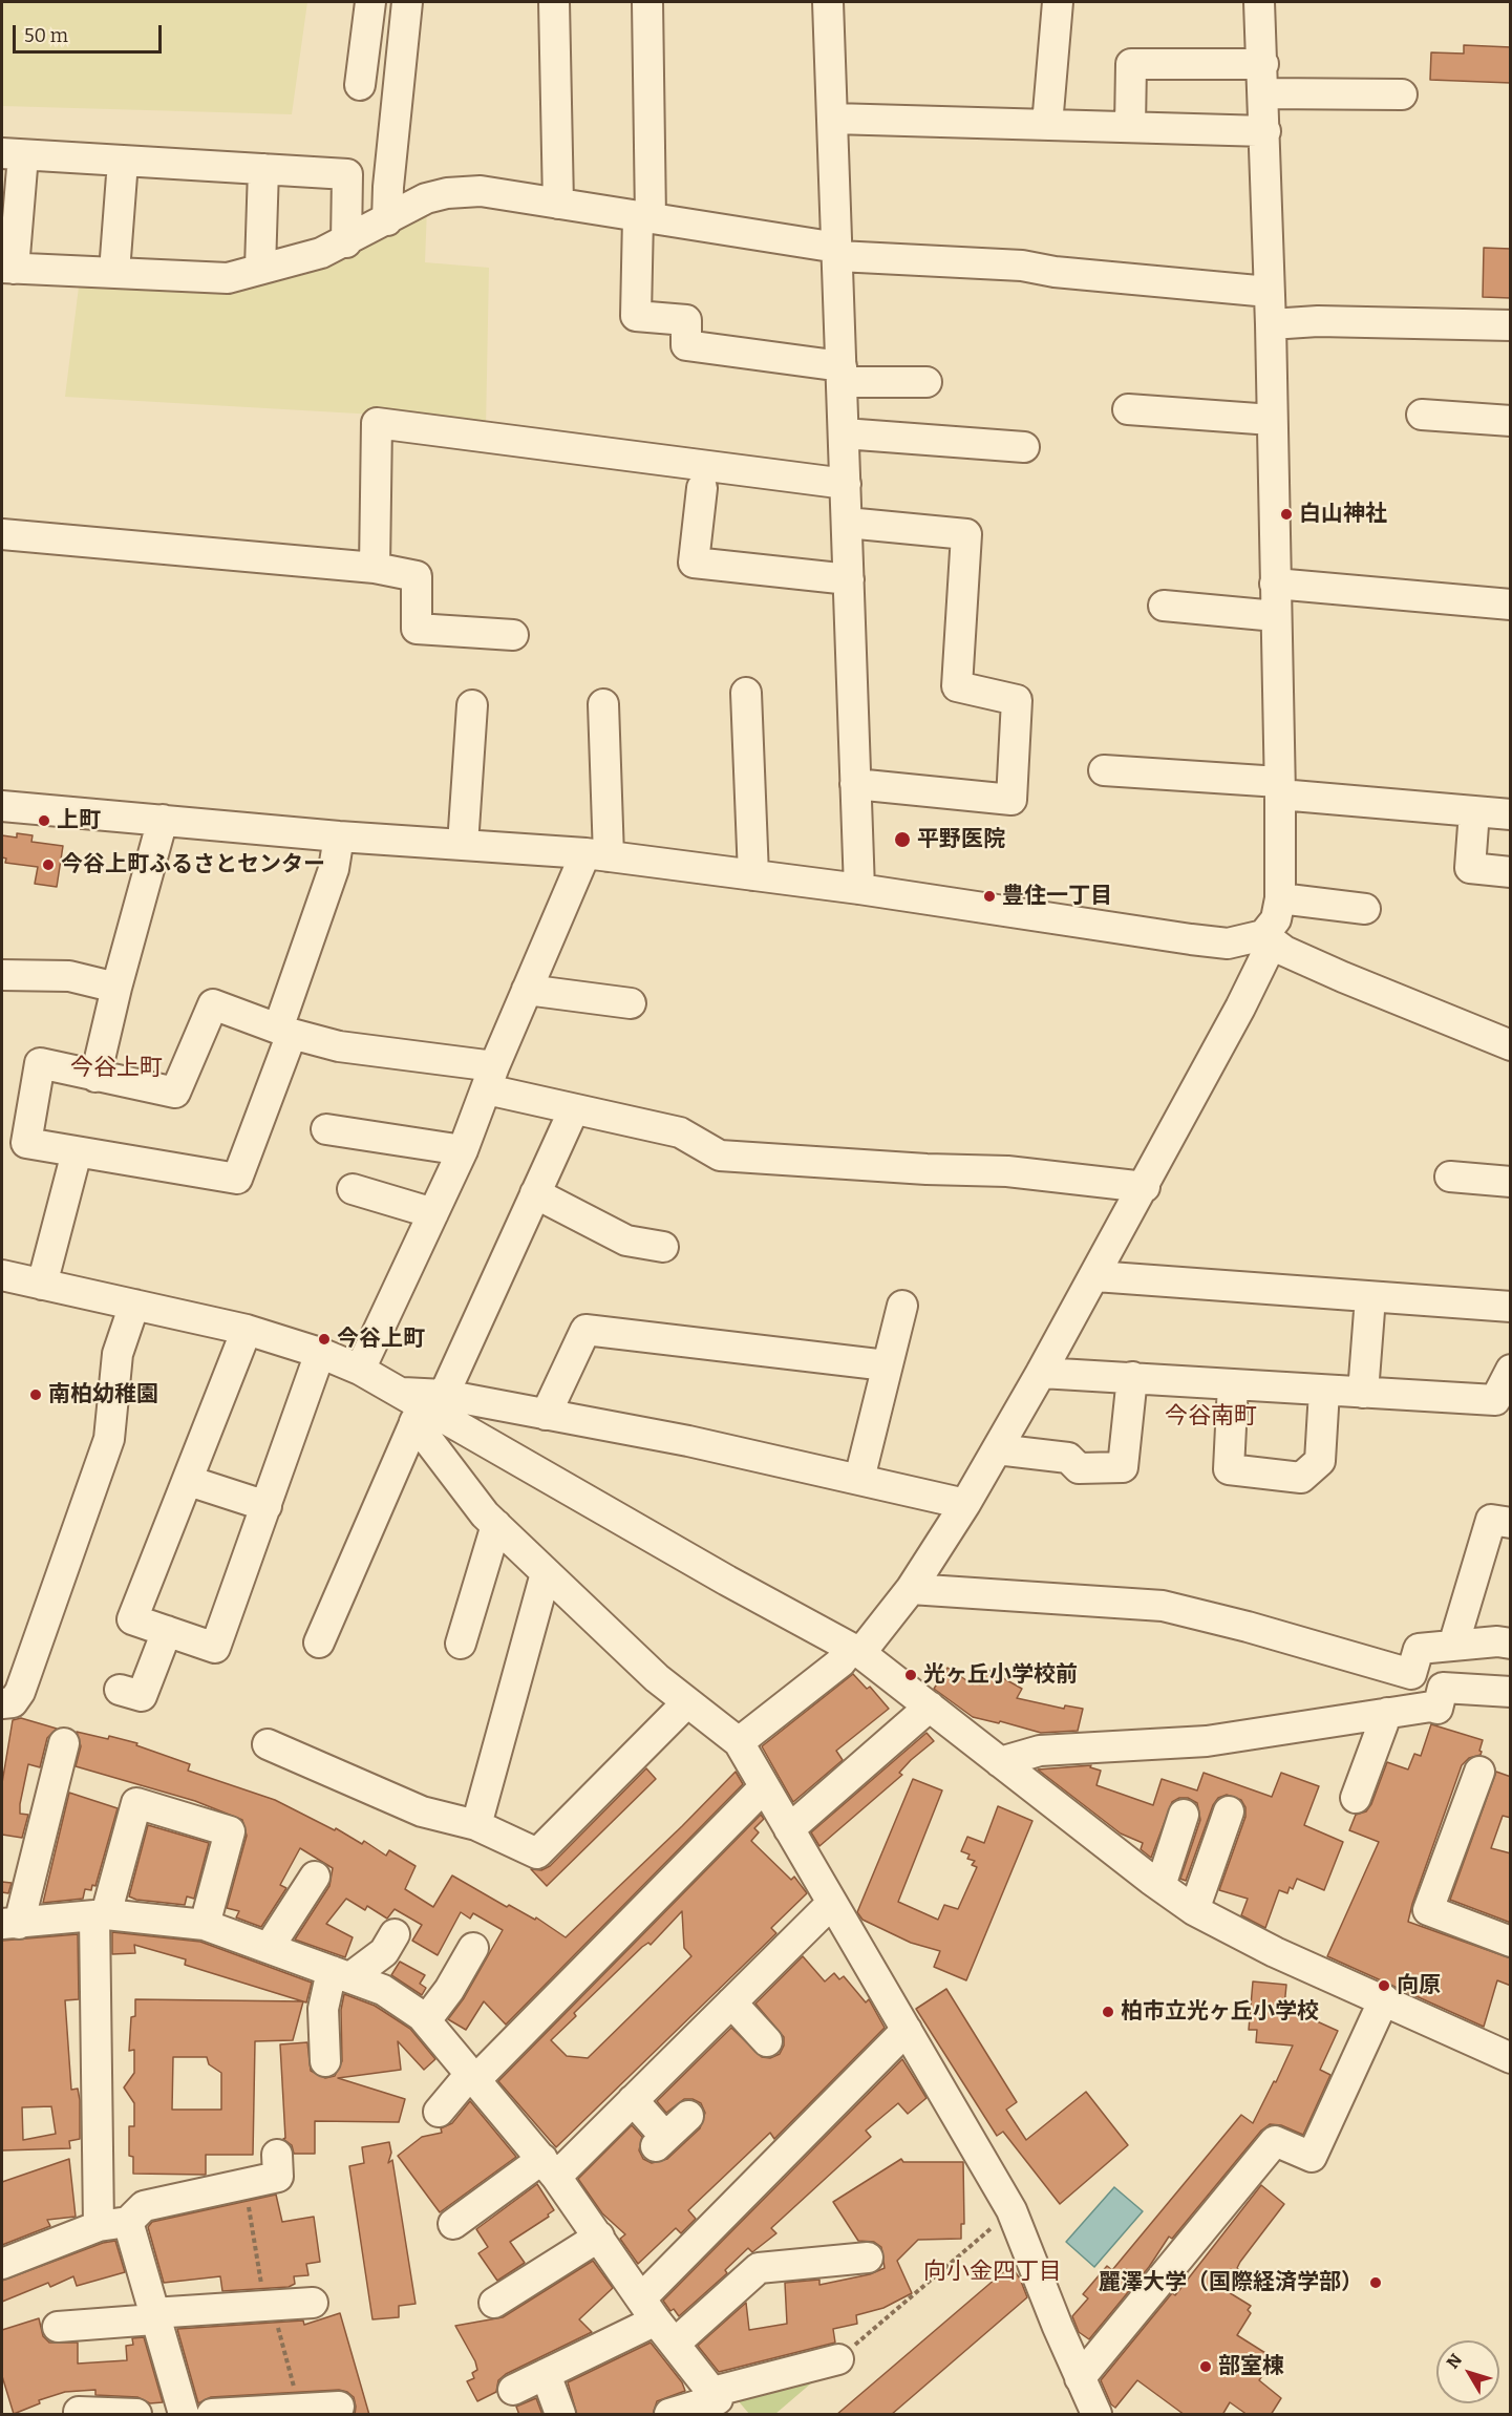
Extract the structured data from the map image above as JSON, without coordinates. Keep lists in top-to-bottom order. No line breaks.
{"districts":["今谷上町","今谷南町","向小金四丁目"],"places":["白山神社","上町","平野医院","今谷上町ふるさとセンター","豊住一丁目","今谷上町","南柏幼稚園","光ヶ丘小学校前","向原","柏市立光ヶ丘小学校","麗澤大学（国際経済学部）","部室棟"],"scale_bar":"50 m","north":"top left"}
